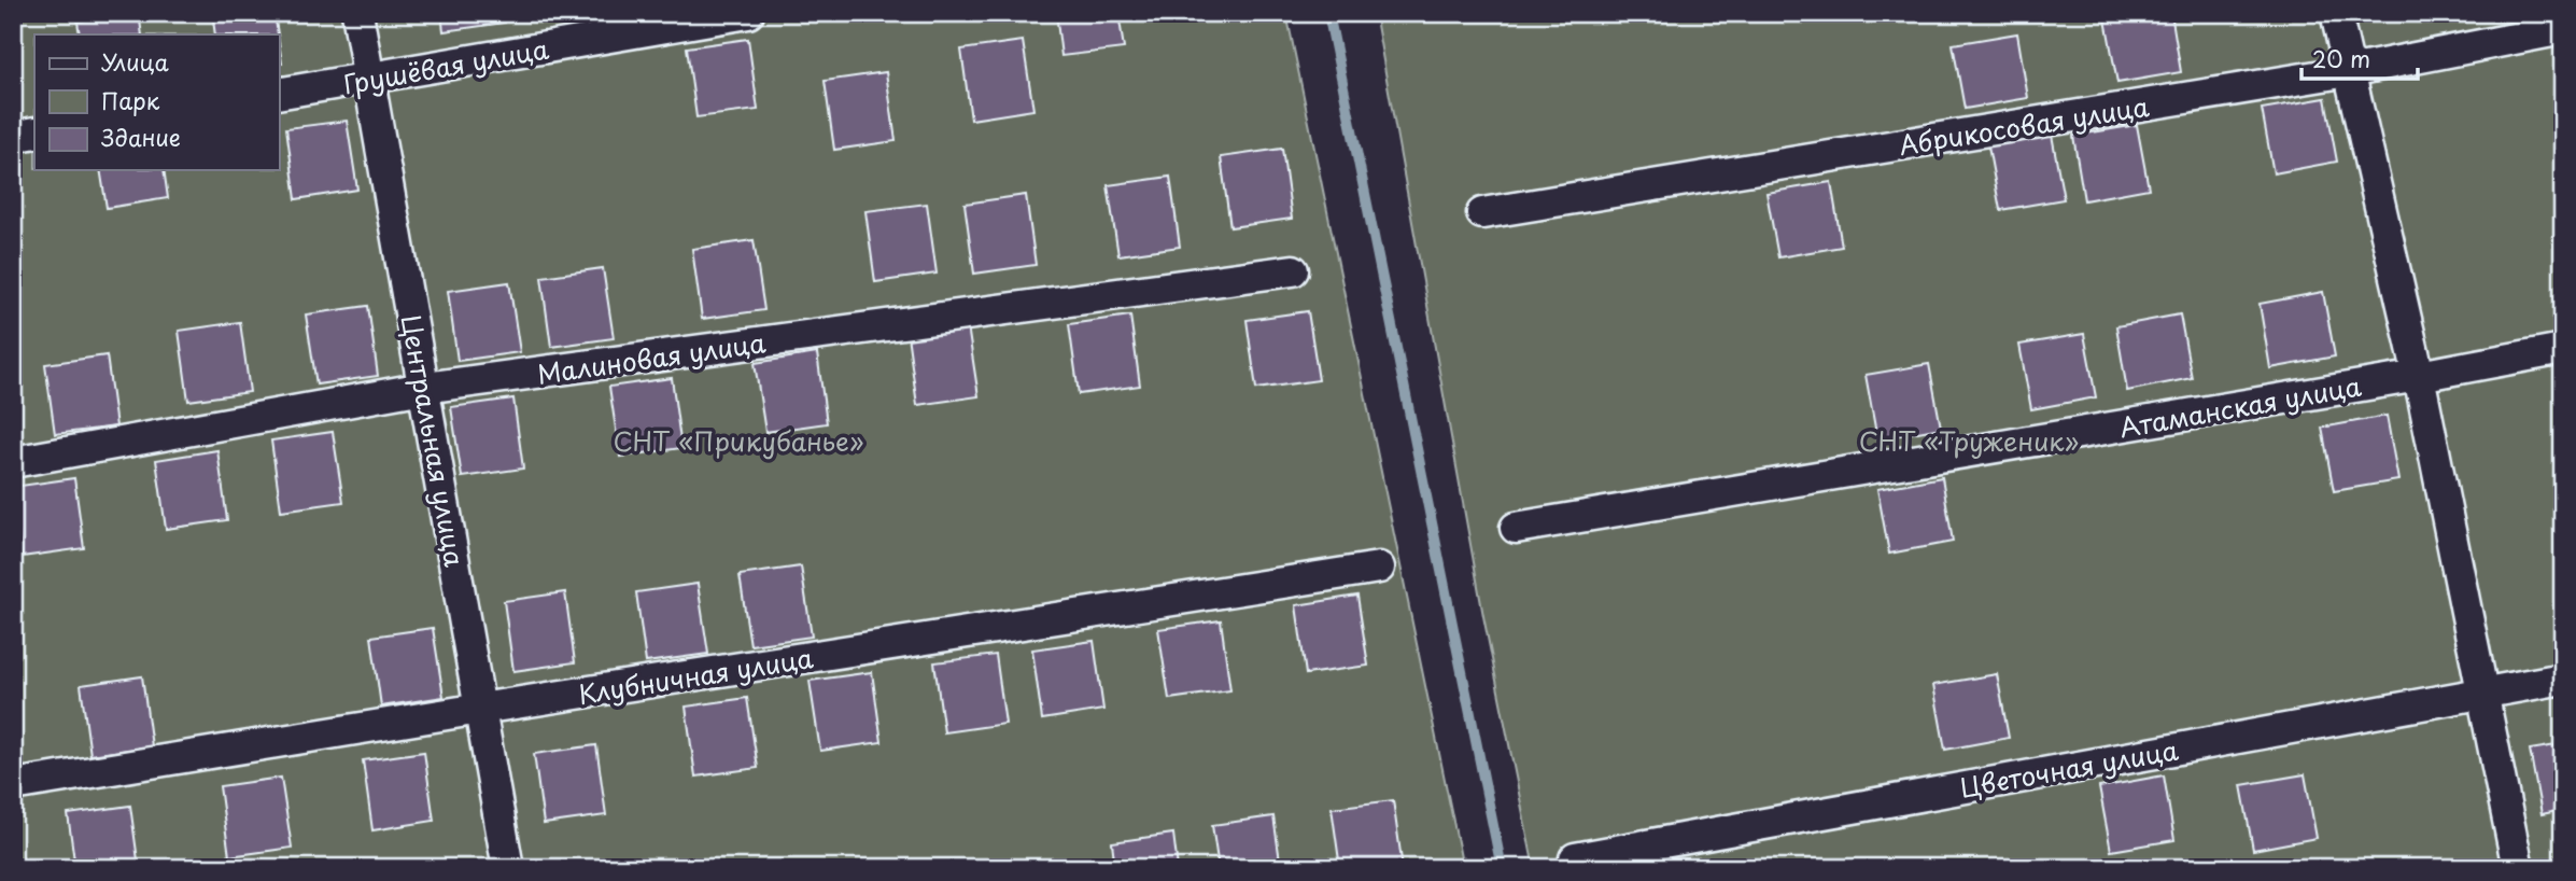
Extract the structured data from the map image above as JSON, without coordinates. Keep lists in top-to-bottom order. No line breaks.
{"streets":{"street":["Грушёвая улица","Абрикосовая улица","Малиновая улица","Атаманская улица","Центральная улица","Клубничная улица","Цветочная улица"]},"crossings":[["Грушёвая улица","Центральная улица"],["Малиновая улица","Центральная улица"],["Центральная улица","Клубничная улица"]],"parks":["СНТ «Прикубанье»","СНТ «Труженик»"],"legend":["Улица","Парк","Здание"],"scale_bar":"20 m"}
